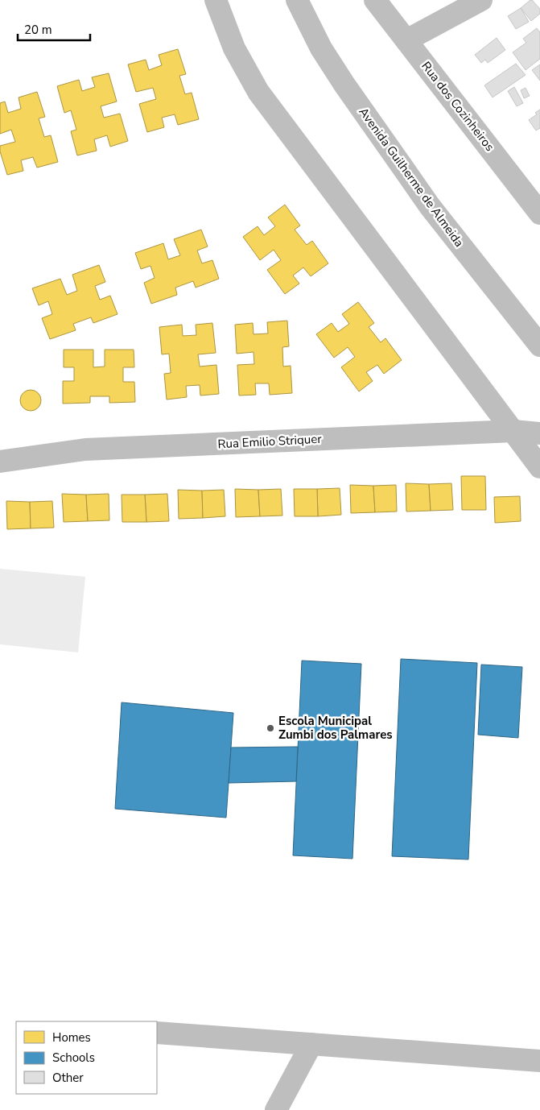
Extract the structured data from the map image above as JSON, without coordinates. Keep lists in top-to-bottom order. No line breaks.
{"streets":{"street":["Rua dos Cozinheiros","Avenida Guilherme de Almeida","Rua Emilio Striquer"]},"places":["Escola Municipal Zumbi dos Palmares"],"legend":["Homes","Schools","Other"],"scale_bar":"20 m"}
